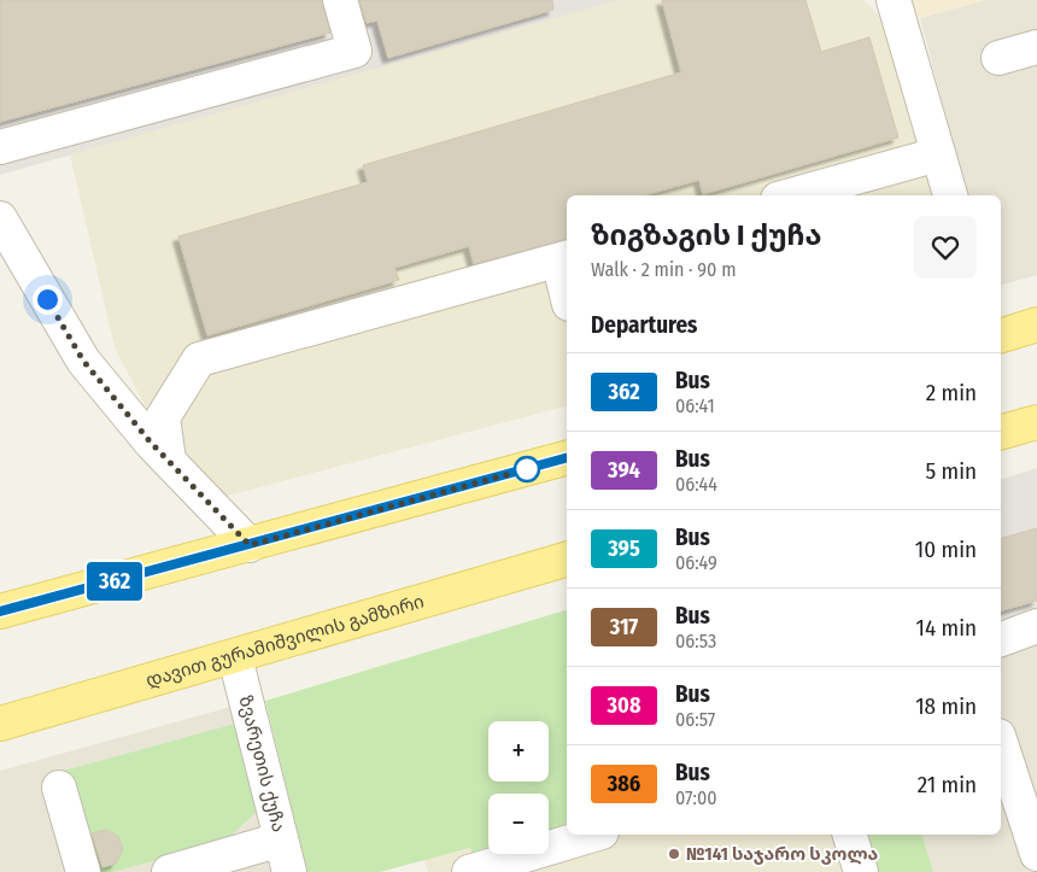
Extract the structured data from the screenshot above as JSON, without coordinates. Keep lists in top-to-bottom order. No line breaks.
{"streets":{"main road":["დავით გურამიშვილის გამზირი"],"street":["ზვარეთის ქუჩა"]},"crossings":[["დავით გურამიშვილის გამზირი","ზვარეთის ქუჩა"]],"places":["№141 საჯარო სკოლა"],"lines":["bus line 362"],"page":{"on_map":"362","heading":[["ზიგზაგის I ქუჩა","Walk · 2 min · 90 m"],"Departures"],"list":[{"mark":"362","name":"Bus","note":"06:41","value":"2 min"},{"mark":"394","name":"Bus","note":"06:44","value":"5 min"},{"mark":"395","name":"Bus","note":"06:49","value":"10 min"},{"mark":"317","name":"Bus","note":"06:53","value":"14 min"},{"mark":"308","name":"Bus","note":"06:57","value":"18 min"},{"mark":"386","name":"Bus","note":"07:00","value":"21 min"}],"map_buttons":["+","−"]}}
